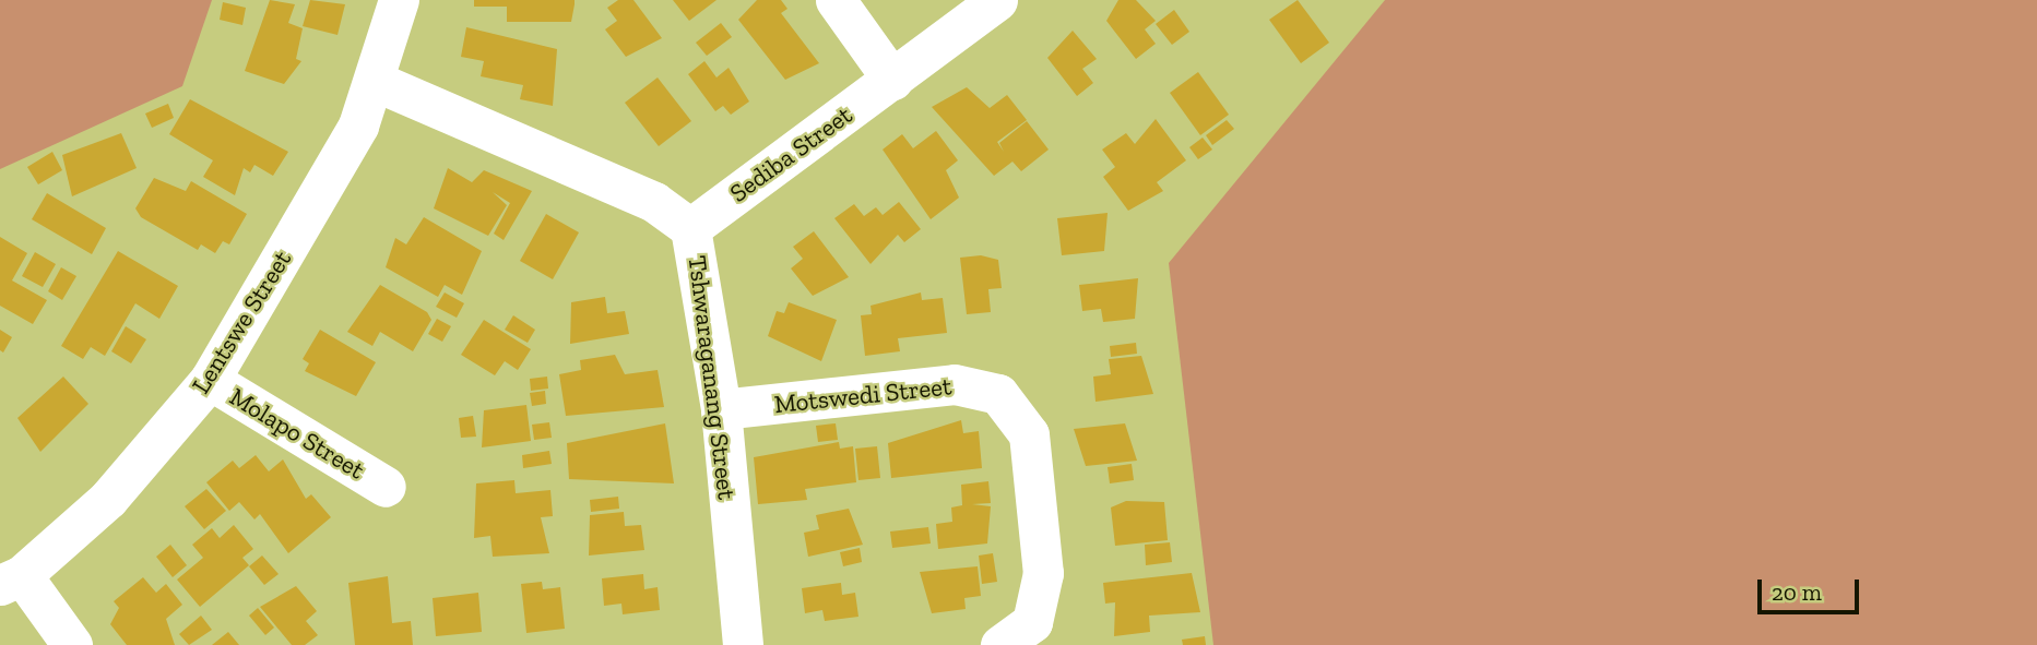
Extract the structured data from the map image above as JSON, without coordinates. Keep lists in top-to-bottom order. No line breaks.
{"streets":{"street":["Sediba Street","Lentswe Street","Tshwaraganang Street","Motswedi Street","Molapo Street"]},"crossings":[["Sediba Street","Tshwaraganang Street"],["Lentswe Street","Tshwaraganang Street"],["Lentswe Street","Molapo Street"],["Tshwaraganang Street","Motswedi Street"]],"scale_bar":"20 m"}
